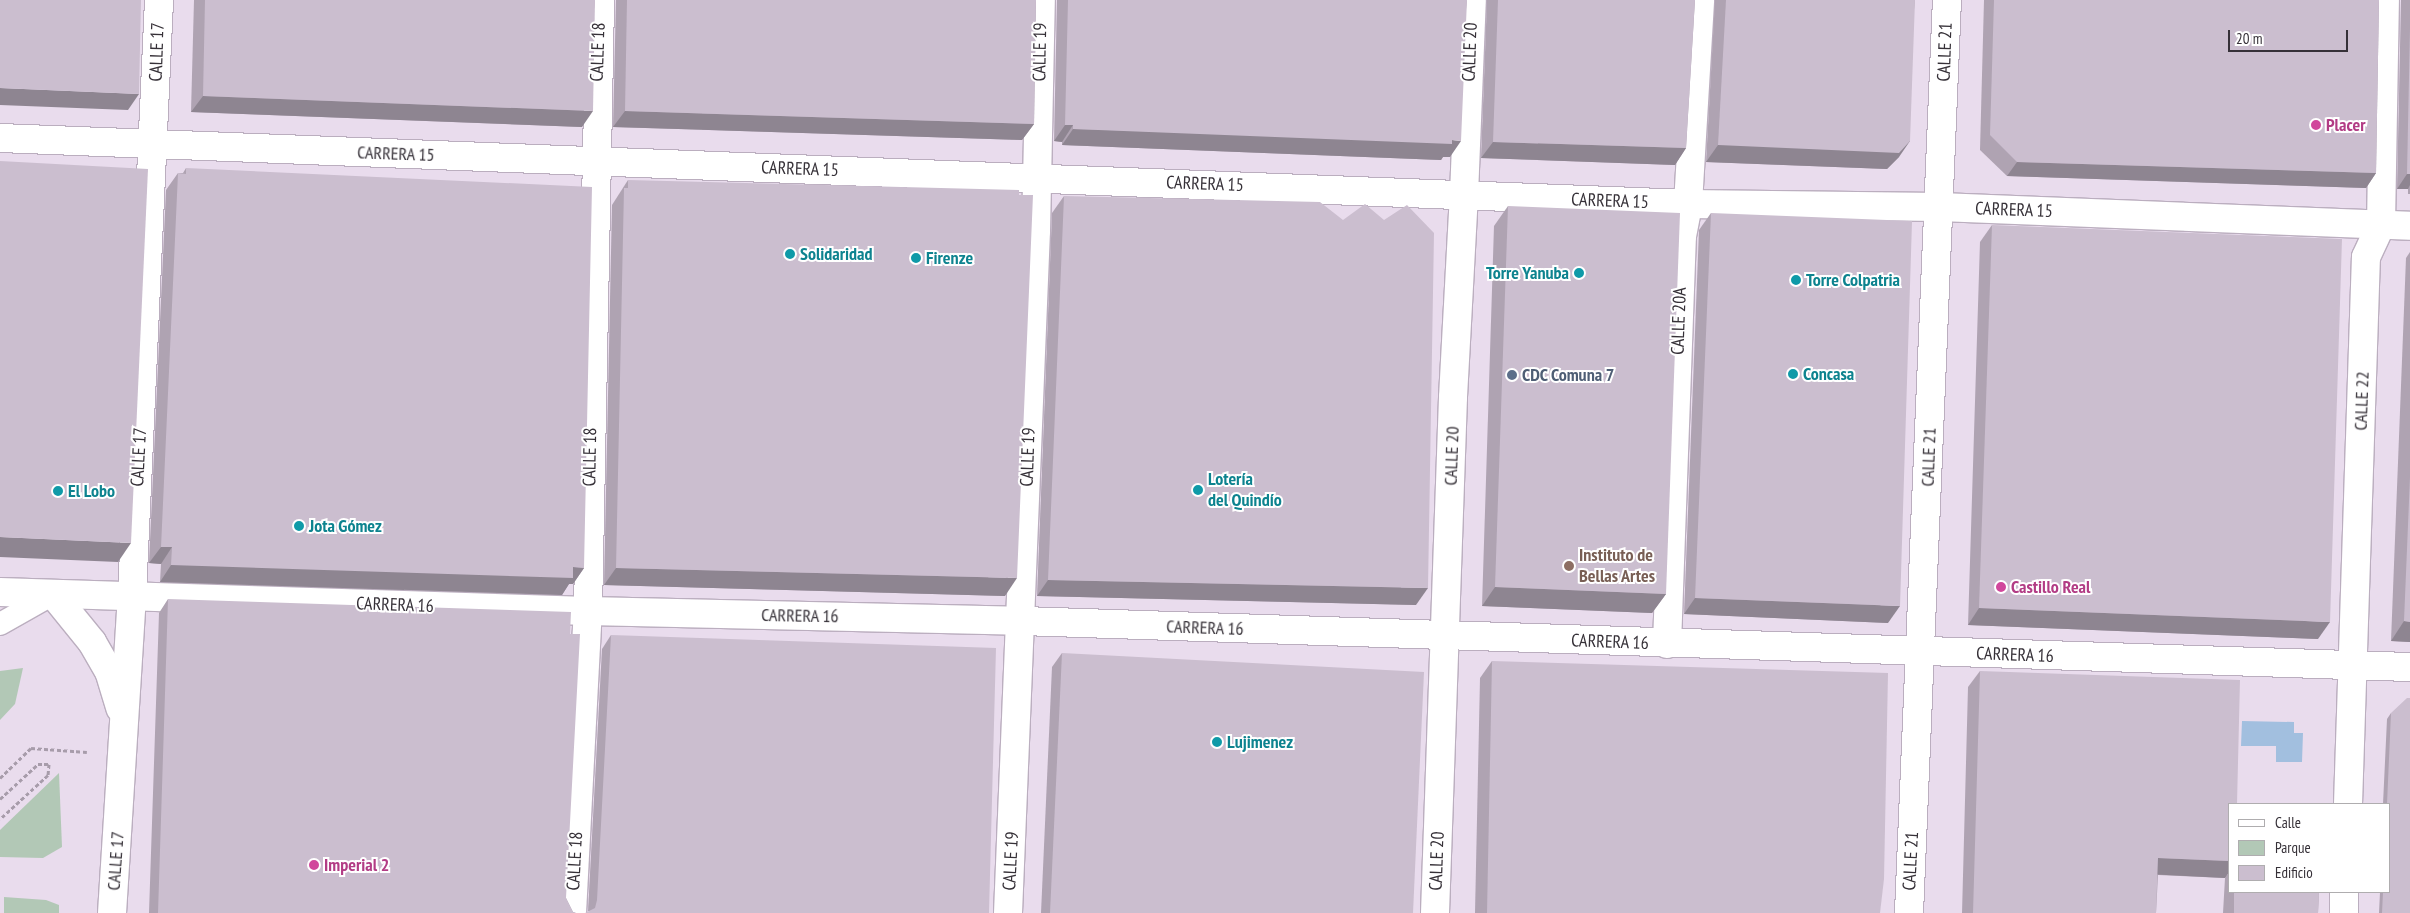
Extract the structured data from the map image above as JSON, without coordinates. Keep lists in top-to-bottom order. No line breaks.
{"streets":{"street":["CALLE 17","CALLE 18","CALLE 19","CALLE 20","CALLE 21","CARRERA 15","CALLE 20A","CALLE 22","CARRERA 16"]},"crossings":[["CALLE 17","CARRERA 15"],["CALLE 17","CARRERA 16"],["CALLE 18","CARRERA 15"],["CALLE 18","CARRERA 16"],["CALLE 19","CARRERA 15"],["CALLE 19","CARRERA 16"],["CALLE 20","CARRERA 15"],["CALLE 20","CARRERA 16"],["CALLE 21","CARRERA 15"],["CALLE 21","CARRERA 16"],["CARRERA 15","CALLE 20A"],["CARRERA 15","CALLE 22"],["CALLE 20A","CARRERA 16"],["CALLE 22","CARRERA 16"]],"places":["Placer","Solidaridad","Firenze","Torre Yanuba","Torre Colpatria","Concasa","CDC Comuna 7","Lotería del Quindío","El Lobo","Jota Gómez","Instituto de Bellas Artes","Castillo Real","Lujimenez","Imperial 2"],"legend":["Calle","Parque","Edificio"],"scale_bar":"20 m"}
